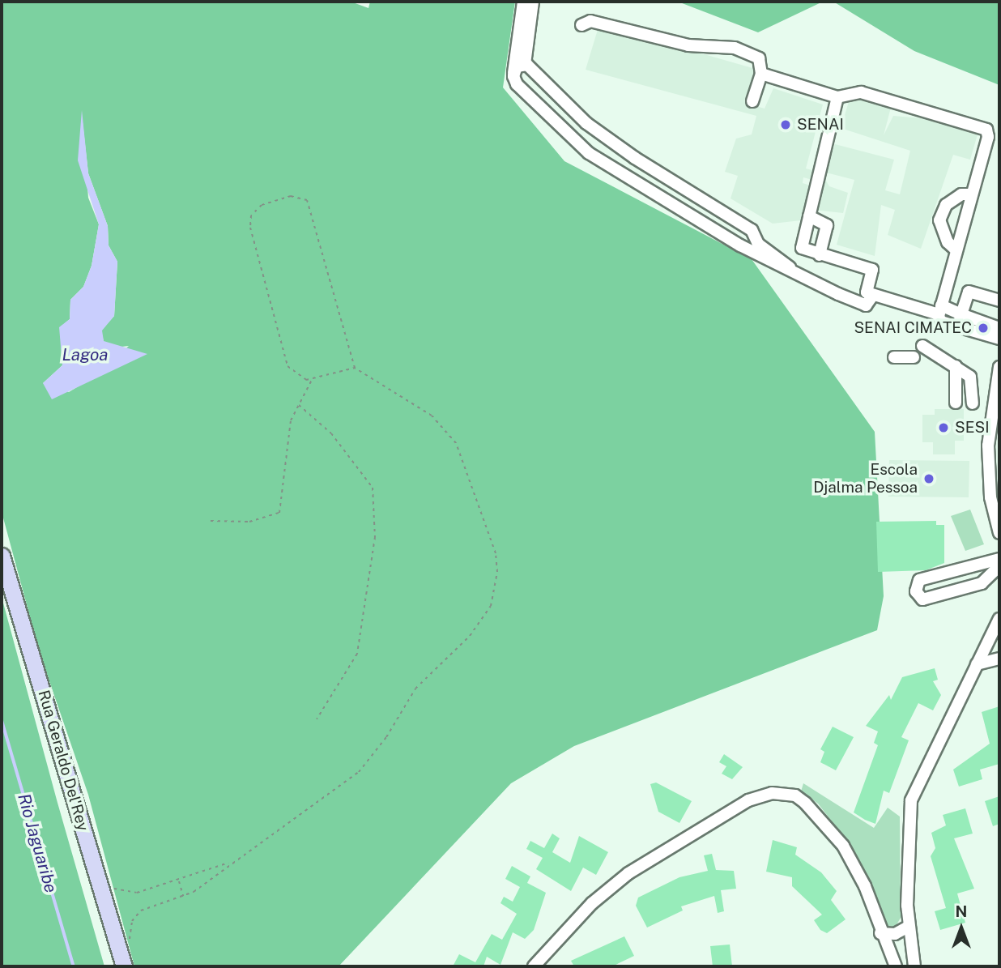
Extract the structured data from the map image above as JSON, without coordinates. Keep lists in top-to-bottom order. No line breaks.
{"streets":{"main road":["Rua Geraldo Del'Rey"]},"water":["Lagoa","Rio Jaguaribe"],"places":["SENAI","SENAI CIMATEC","SESI","Escola Djalma Pessoa"],"north":"top"}
